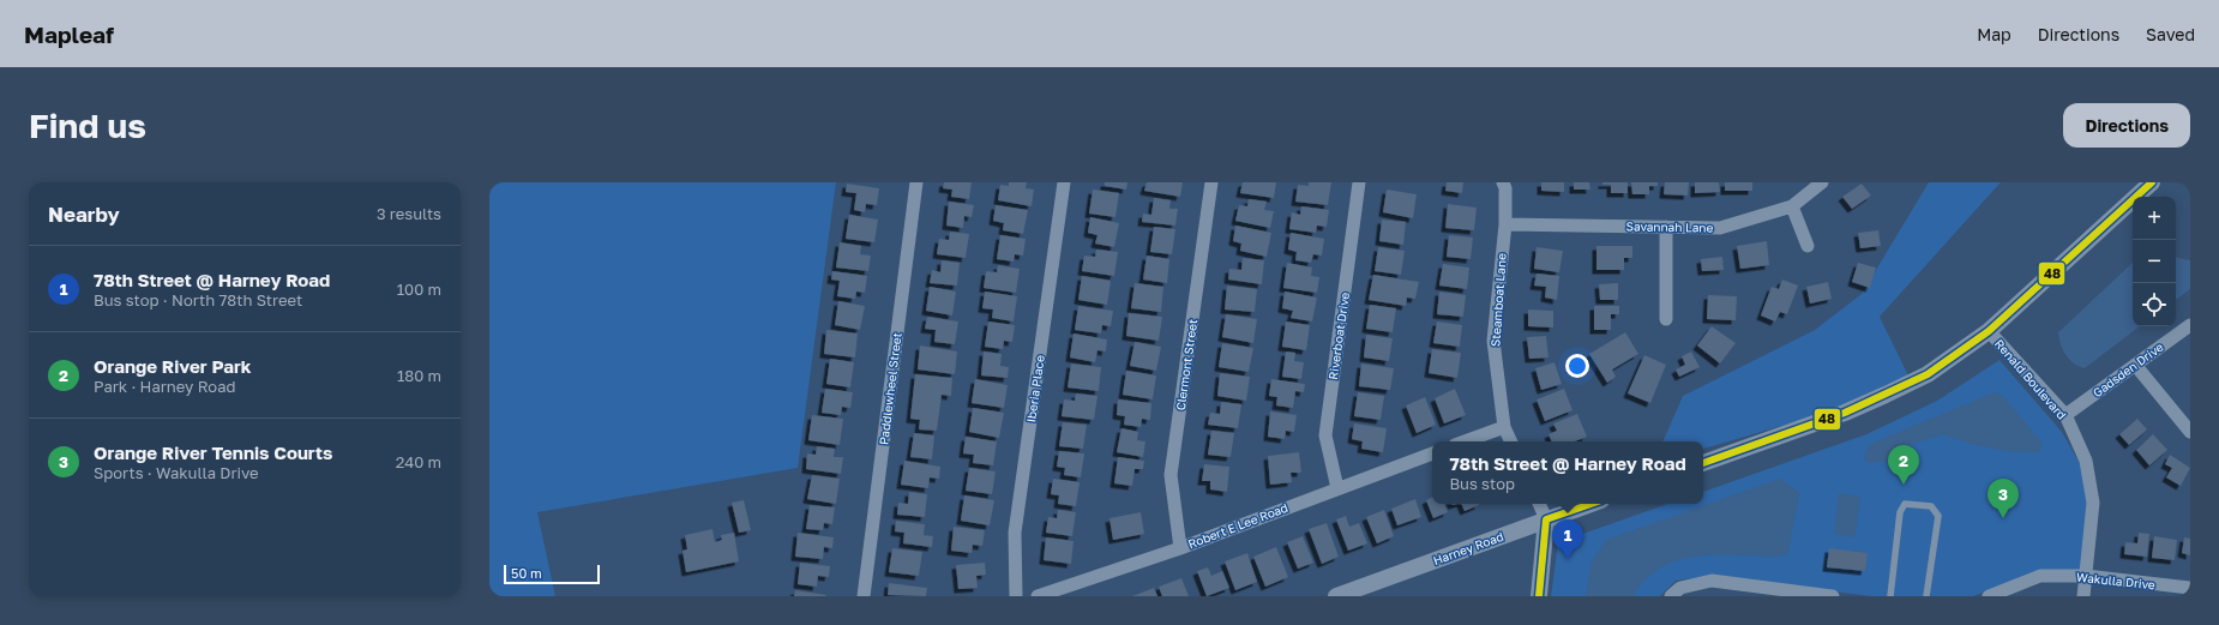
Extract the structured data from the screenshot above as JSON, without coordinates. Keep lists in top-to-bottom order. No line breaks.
{"streets":{"street":["Savannah Lane","Steamboat Lane","Riverboat Drive","Clermont Street","Gadsden Drive","Renald Boulevard","Paddlewheel Street","Iberia Place","Robert E Lee Road","Harney Road","Wakulla Drive"]},"crossings":[["Savannah Lane","Steamboat Lane"],["Riverboat Drive","Robert E Lee Road"],["Clermont Street","Robert E Lee Road"],["Gadsden Drive","Renald Boulevard"],["Renald Boulevard","Wakulla Drive"]],"lines":["transit line 48"],"scale_bar":"50 m","page":{"header":"Mapleaf","nav":["Map","Directions","Saved"],"buttons":"Directions","title":"Find us","heading":["Nearby","3 results"],"map_buttons":["+","−"],"list":[{"mark":"1","name":"78th Street @ Harney Road","note":"Bus stop · North 78th Street","value":"100 m"},{"mark":"2","name":"Orange River Park","note":"Park · Harney Road","value":"180 m"},{"mark":"3","name":"Orange River Tennis Courts","note":"Sports · Wakulla Drive","value":"240 m"}],"popup":["78th Street @ Harney Road","Bus stop"],"pins":["2","3","1"],"scale":"50 m"}}
